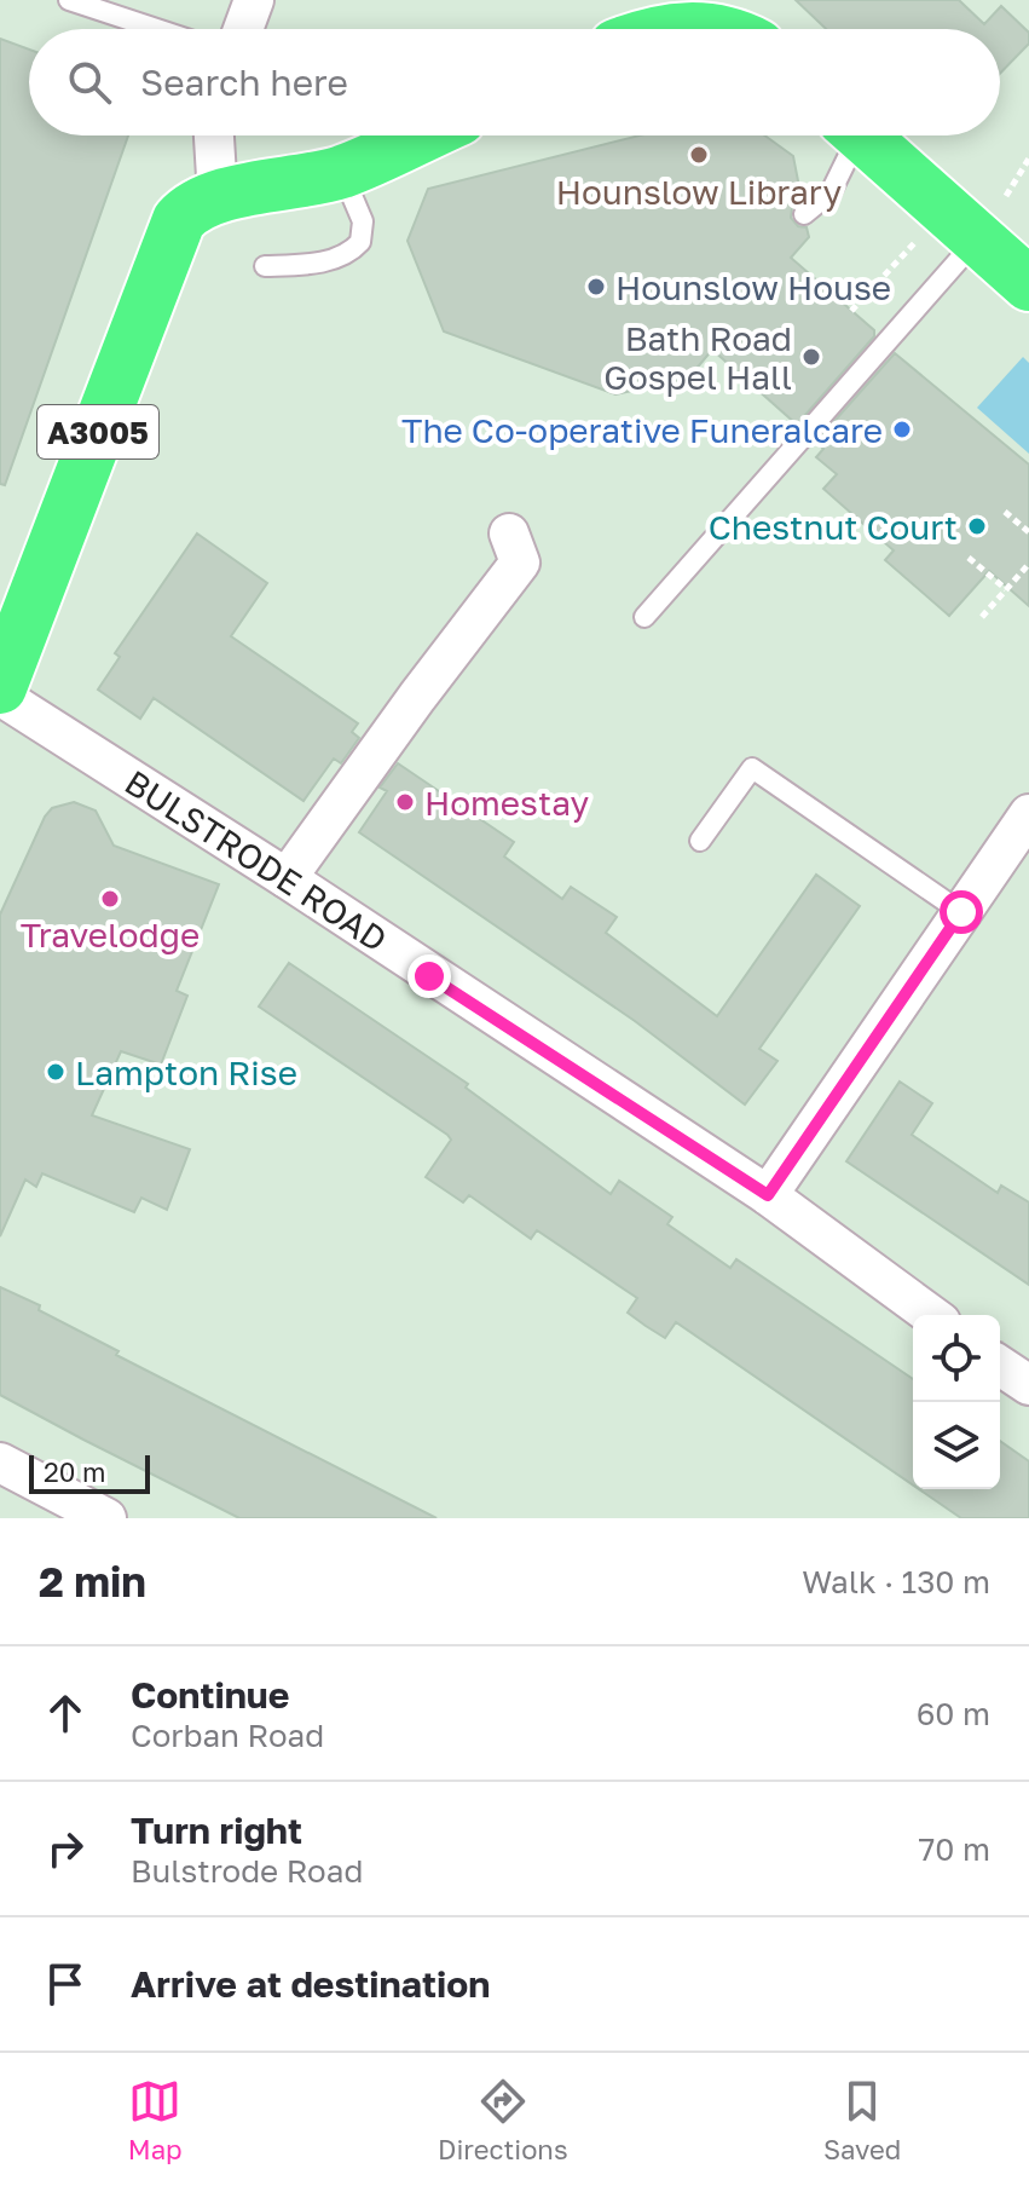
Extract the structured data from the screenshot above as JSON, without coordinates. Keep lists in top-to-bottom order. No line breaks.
{"streets":{"main road":["A3005"],"street":["BULSTRODE ROAD"]},"places":["Hounslow Library","Hounslow House","Bath Road Gospel Hall","The Co-operative Funeralcare","Chestnut Court","Homestay","Travelodge","Lampton Rise"],"scale_bar":"20 m","page":{"search":"Search here","scale":"20 m","heading":["2 min","Walk · 130 m"],"list":[["Continue","Corban Road","60 m"],["Turn right","Bulstrode Road","70 m"],"Arrive at destination"],"nav":["Map","Directions","Saved"]}}
